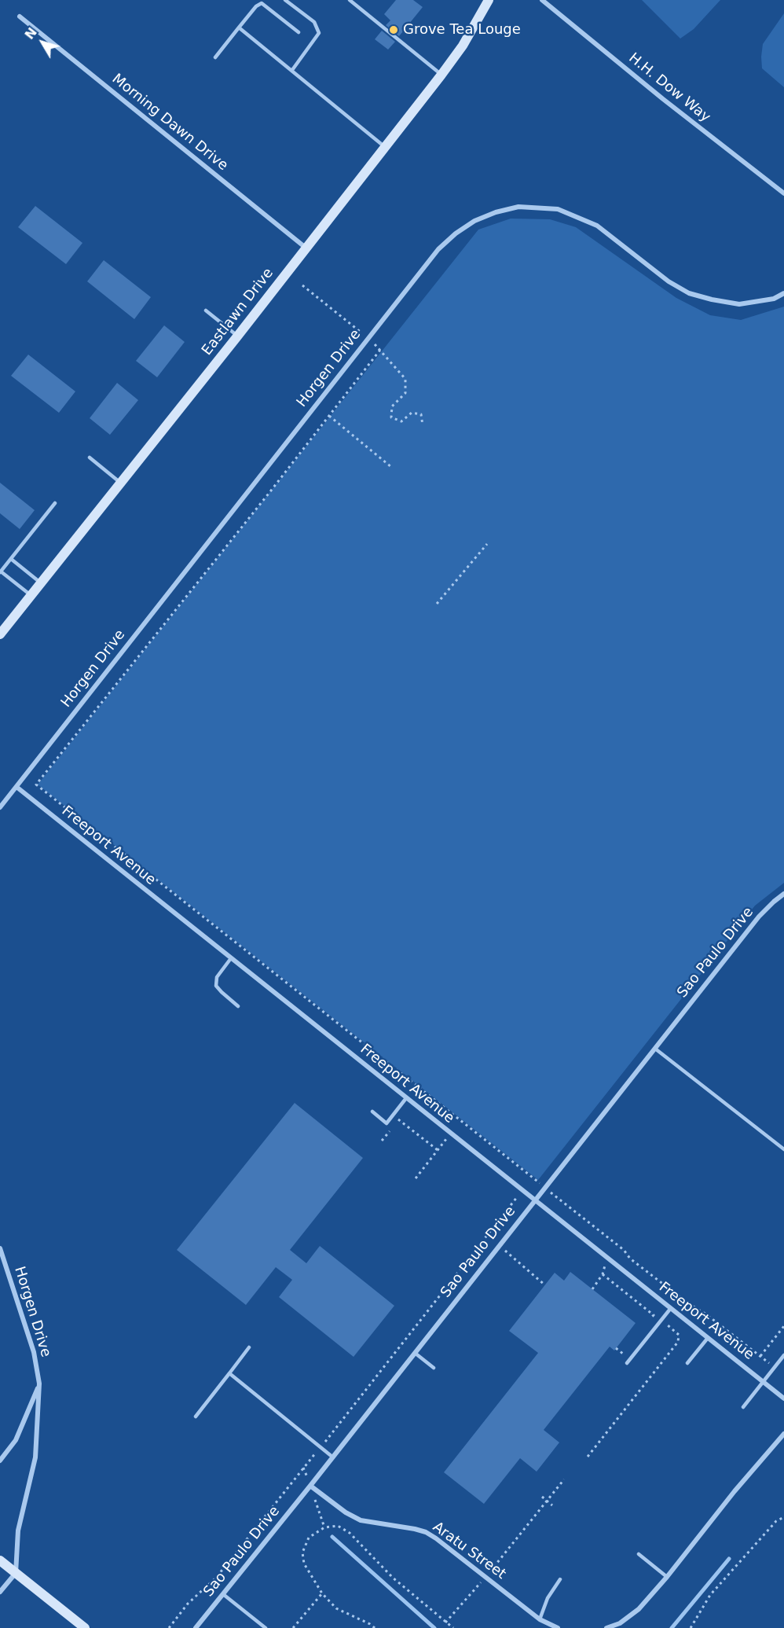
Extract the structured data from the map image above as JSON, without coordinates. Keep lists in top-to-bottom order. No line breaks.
{"streets":{"street":["H.H. Dow Way","Morning Dawn Drive","Eastlawn Drive","Horgen Drive","Freeport Avenue","Sao Paulo Drive","Aratu Street"]},"crossings":[["Morning Dawn Drive","Eastlawn Drive"],["Horgen Drive","Freeport Avenue"],["Freeport Avenue","Sao Paulo Drive"],["Sao Paulo Drive","Aratu Street"]],"places":["Grove Tea Louge"],"north":"top left"}
